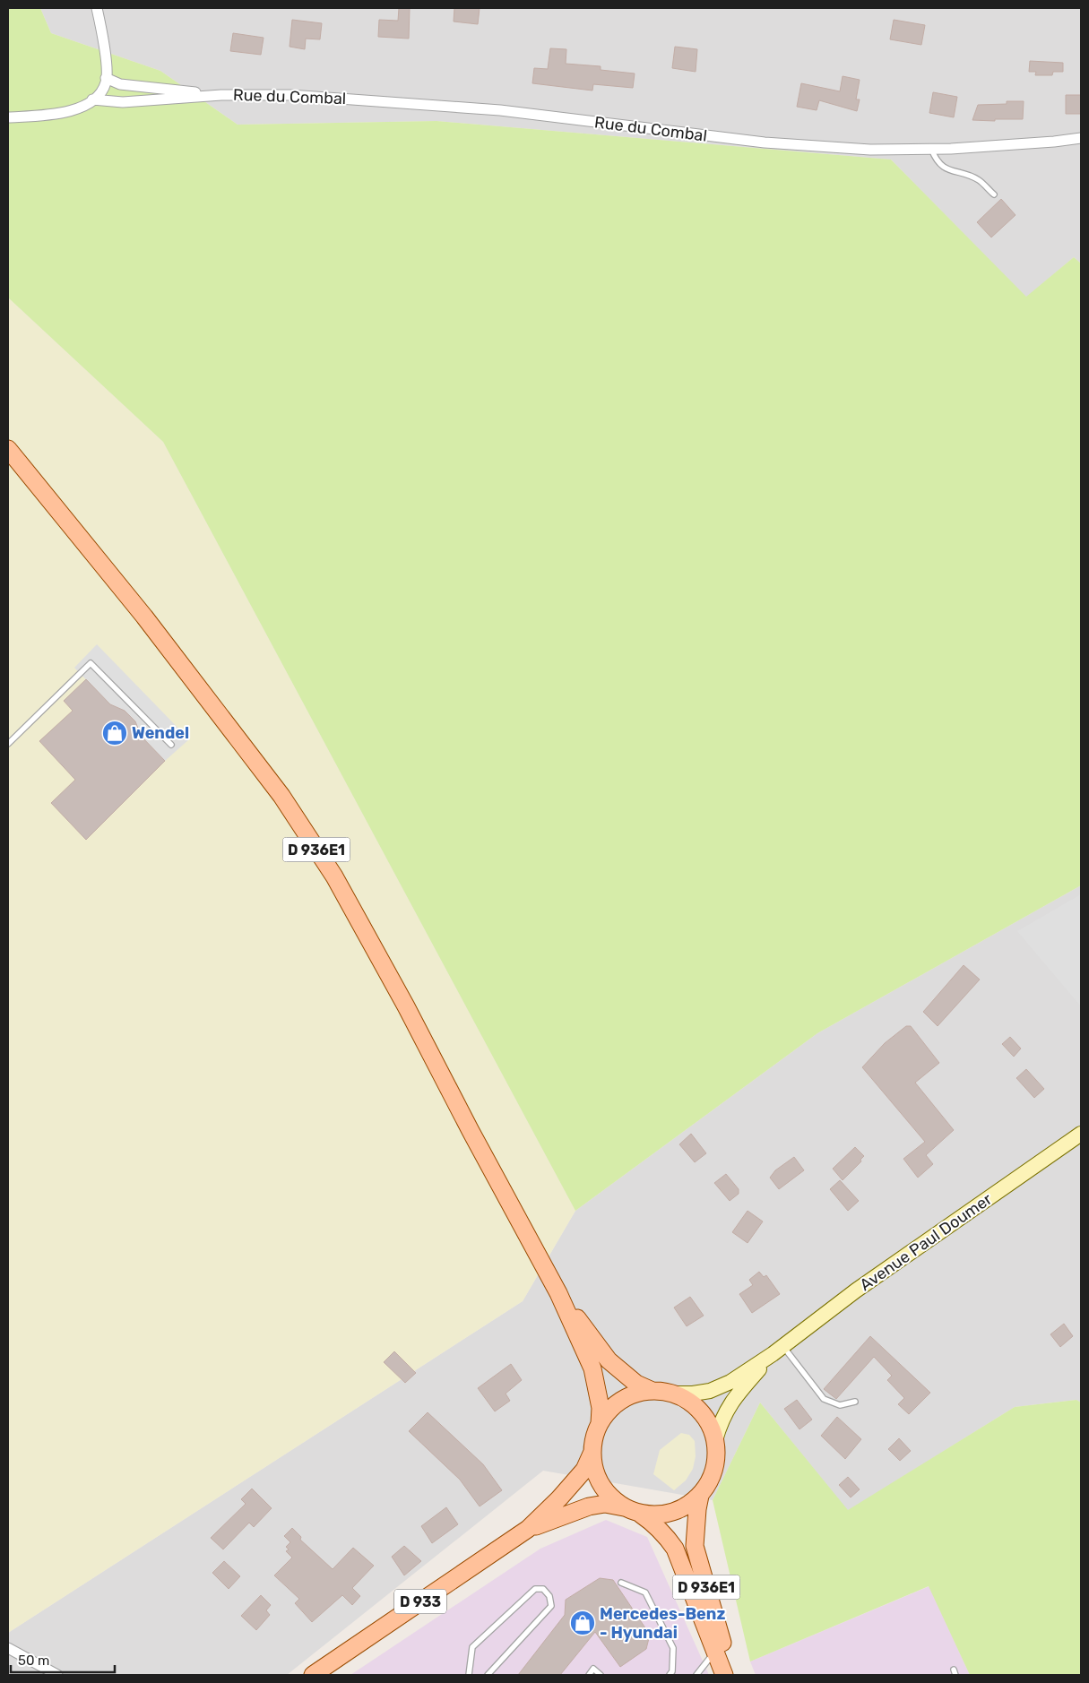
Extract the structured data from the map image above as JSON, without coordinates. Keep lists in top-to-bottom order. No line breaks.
{"streets":{"main road":["D 936E1","Avenue Paul Doumer","D 933"],"street":["Rue du Combal"]},"crossings":[["D 936E1","D 933"]],"places":{"shop":["Wendel","Mercedes-Benz - Hyundai"]},"scale_bar":"50 m"}
